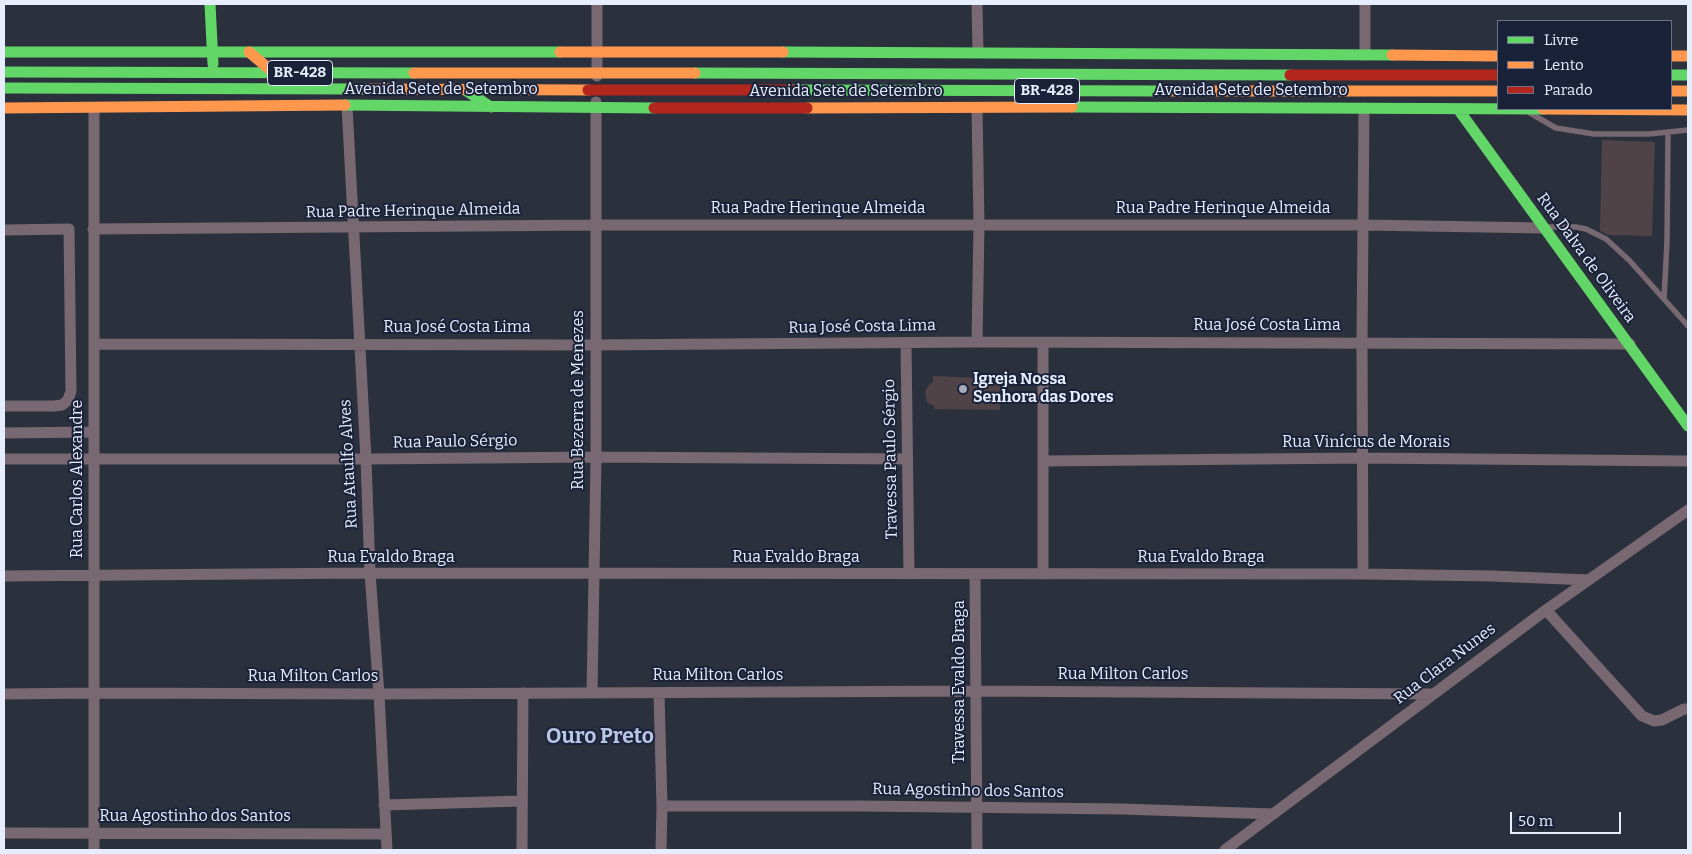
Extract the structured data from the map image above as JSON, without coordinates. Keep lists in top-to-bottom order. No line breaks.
{"streets":{"main road":["BR-428","Avenida Sete de Setembro","Rua Dalva de Oliveira"],"street":["Rua Padre Herinque Almeida","Rua José Costa Lima","Rua Bezerra de Menezes","Rua Paulo Sérgio","Rua Vinícius de Morais","Travessa Paulo Sérgio","Rua Ataulfo Alves","Rua Carlos Alexandre","Rua Evaldo Braga","Rua Clara Nunes","Rua Milton Carlos","Travessa Evaldo Braga","Rua Agostinho dos Santos"]},"crossings":[["Avenida Sete de Setembro","Rua Dalva de Oliveira"],["Avenida Sete de Setembro","Rua Bezerra de Menezes"],["Avenida Sete de Setembro","Rua Ataulfo Alves"],["Avenida Sete de Setembro","Rua Carlos Alexandre"],["Rua Padre Herinque Almeida","Rua Dalva de Oliveira"],["Rua Padre Herinque Almeida","Rua Bezerra de Menezes"],["Rua Padre Herinque Almeida","Rua Ataulfo Alves"],["Rua Padre Herinque Almeida","Rua Carlos Alexandre"],["Rua Dalva de Oliveira","Rua José Costa Lima"],["Rua José Costa Lima","Rua Bezerra de Menezes"],["Rua José Costa Lima","Travessa Paulo Sérgio"],["Rua José Costa Lima","Rua Ataulfo Alves"],["Rua José Costa Lima","Rua Carlos Alexandre"],["Rua Bezerra de Menezes","Rua Paulo Sérgio"],["Rua Bezerra de Menezes","Rua Evaldo Braga"],["Rua Bezerra de Menezes","Rua Milton Carlos"],["Rua Paulo Sérgio","Travessa Paulo Sérgio"],["Rua Paulo Sérgio","Rua Ataulfo Alves"],["Rua Paulo Sérgio","Rua Carlos Alexandre"],["Travessa Paulo Sérgio","Rua Evaldo Braga"],["Rua Ataulfo Alves","Rua Evaldo Braga"],["Rua Ataulfo Alves","Rua Milton Carlos"],["Rua Ataulfo Alves","Rua Agostinho dos Santos"],["Rua Carlos Alexandre","Rua Evaldo Braga"],["Rua Carlos Alexandre","Rua Milton Carlos"],["Rua Carlos Alexandre","Rua Agostinho dos Santos"],["Rua Evaldo Braga","Rua Clara Nunes"],["Rua Evaldo Braga","Travessa Evaldo Braga"],["Rua Clara Nunes","Rua Milton Carlos"],["Rua Clara Nunes","Rua Agostinho dos Santos"],["Rua Milton Carlos","Travessa Evaldo Braga"],["Travessa Evaldo Braga","Rua Agostinho dos Santos"]],"districts":["Ouro Preto"],"places":["Igreja Nossa Senhora das Dores"],"legend":["Livre","Lento","Parado"],"scale_bar":"50 m"}
